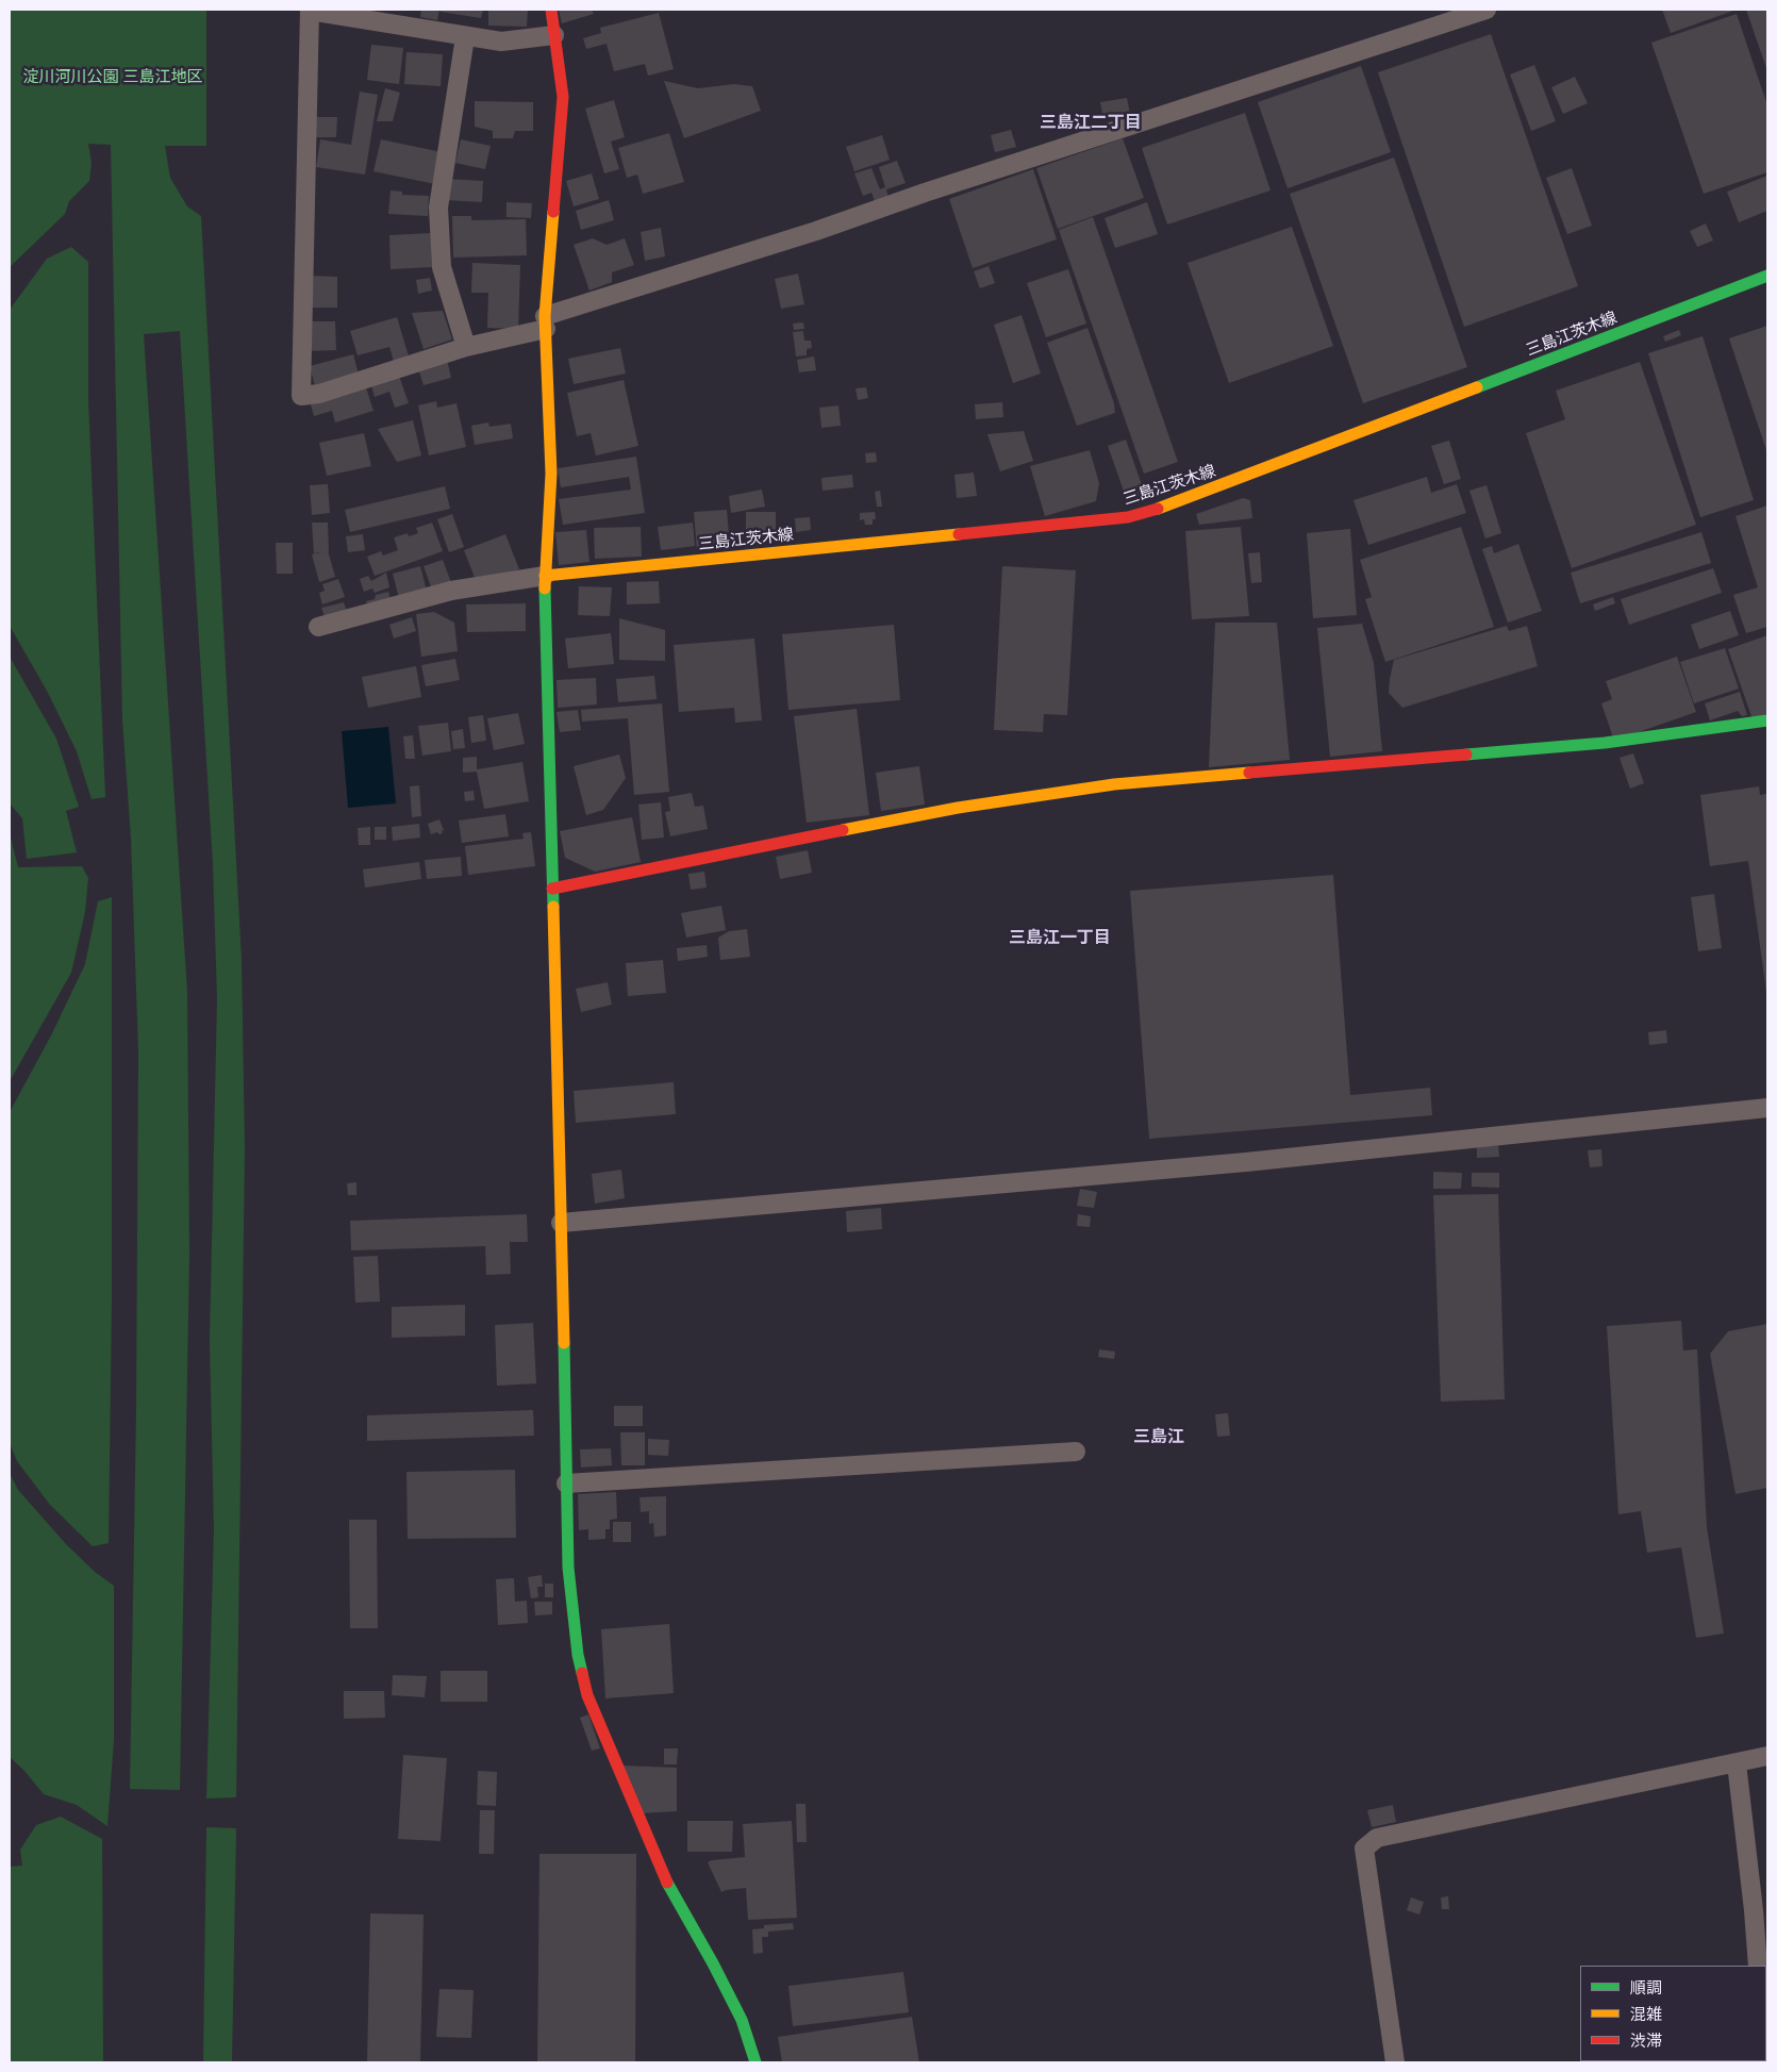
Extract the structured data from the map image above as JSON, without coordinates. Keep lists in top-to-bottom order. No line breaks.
{"streets":{"street":["三島江茨木線"]},"districts":["三島江二丁目","三島江一丁目","三島江"],"parks":["淀川河川公園 三島江地区"],"legend":["順調","混雑","渋滞"]}
